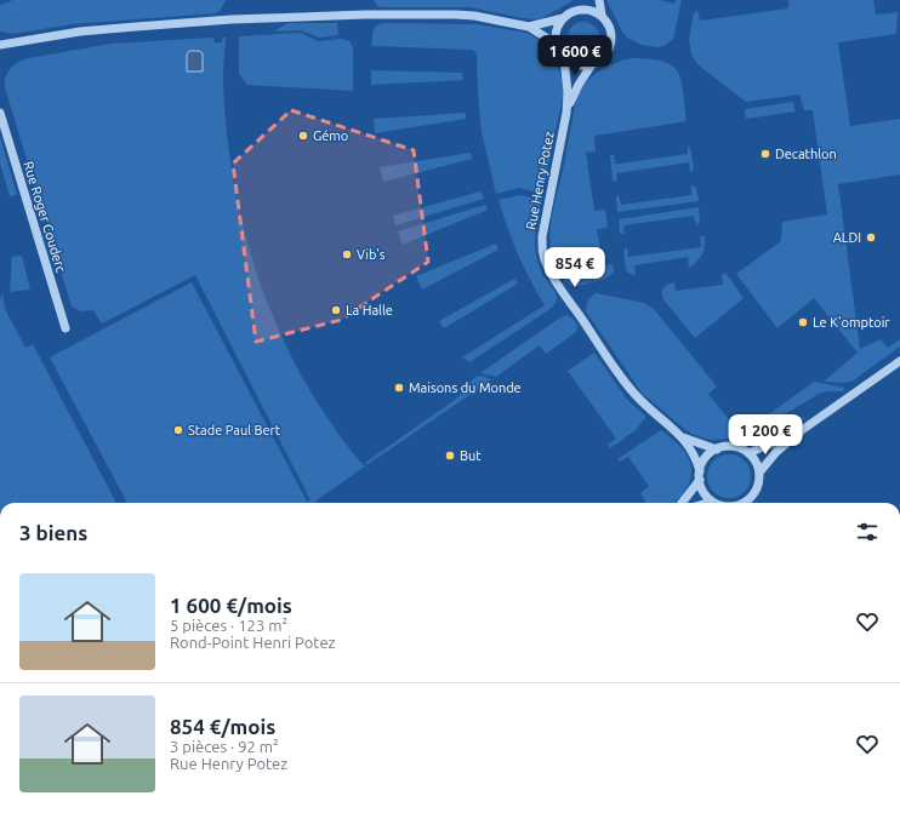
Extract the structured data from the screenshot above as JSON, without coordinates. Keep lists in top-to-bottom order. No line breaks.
{"streets":{"street":["Rue Henry Potez","Rue Roger Couderc"]},"places":["Gémo","Decathlon","ALDI","Vib's","La Halle","Le K'omptoir","Maisons du Monde","Stade Paul Bert","But"],"page":{"price":["1 600 €","854 €","1 200 €"],"heading":"3 biens","list":[{"name":"1 600 €/mois","note":"5 pièces · 123 m² · Rond-Point Henri Potez"},{"name":"854 €/mois","note":"3 pièces · 92 m² · Rue Henry Potez"}]}}
